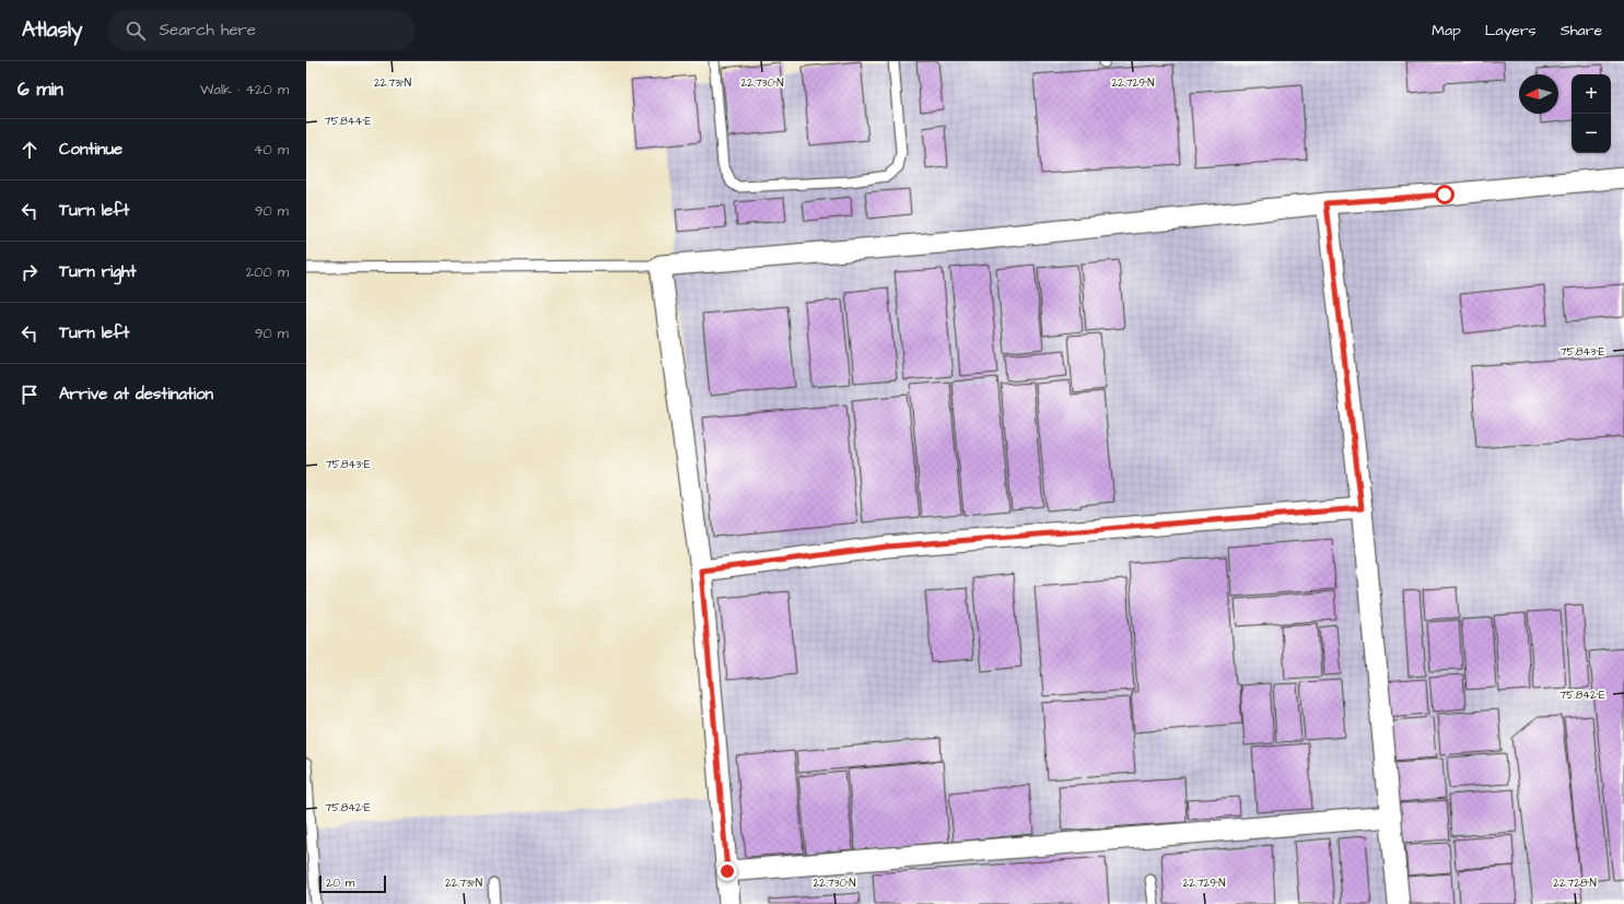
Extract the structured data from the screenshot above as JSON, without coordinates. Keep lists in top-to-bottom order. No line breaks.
{"scale_bar":"20 m","north":"left","page":{"header":"Atlasly","search":"Search here","nav":["Map","Layers","Share"],"heading":["6 min","Walk · 420 m"],"map_buttons":["+","−"],"list":[["Continue","40 m"],["Turn left","90 m"],["Turn right","200 m"],["Turn left","90 m"],"Arrive at destination"],"scale":"20 m"},"coordinates":["22.731°N","22.730°N","22.729°N","75.844°E","75.843°E","75.842°E","22.728°N"]}
